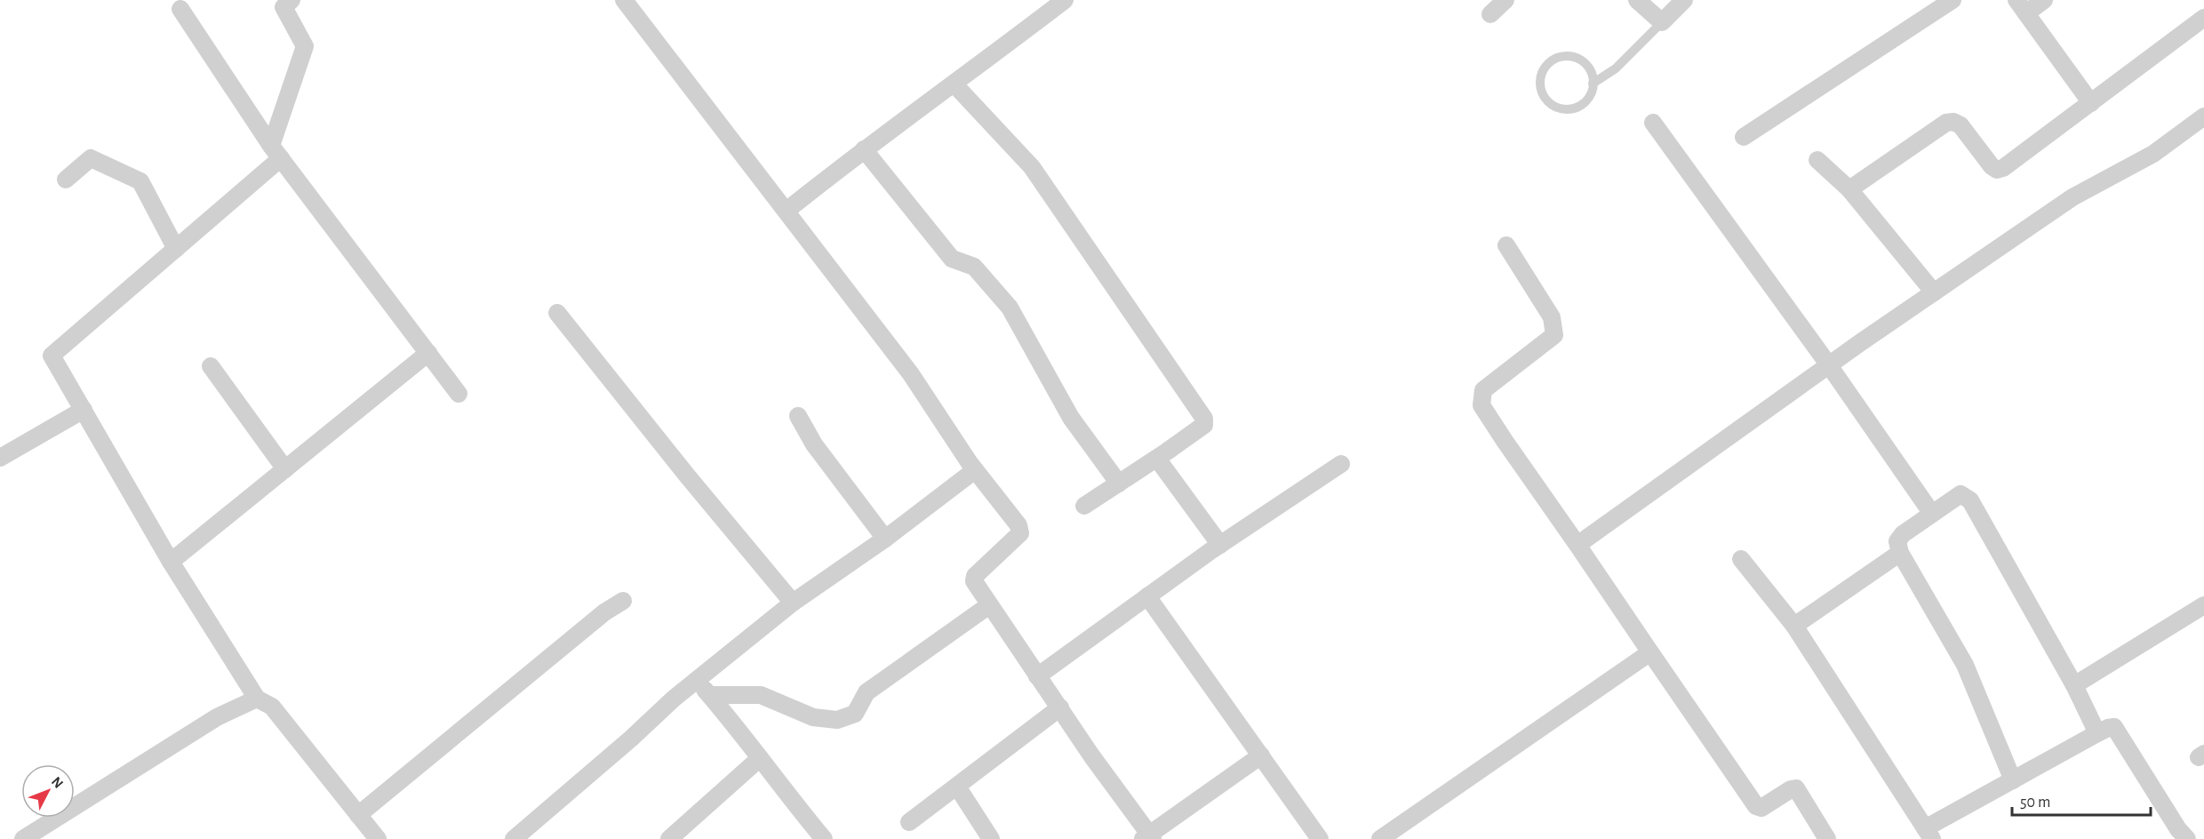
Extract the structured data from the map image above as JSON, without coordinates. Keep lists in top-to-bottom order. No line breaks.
{"scale_bar":"50 m","north":"top right"}
